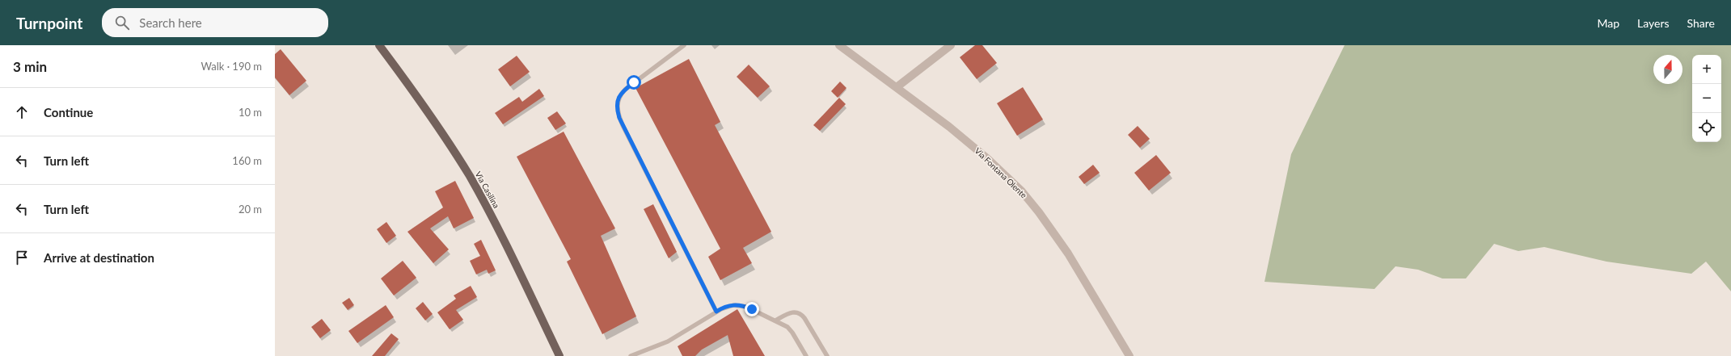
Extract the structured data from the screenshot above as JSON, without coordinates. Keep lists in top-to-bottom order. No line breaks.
{"streets":{"main road":["Via Casilina"],"street":["Via Fontana Olente"]},"north":"top","page":{"header":"Turnpoint","search":"Search here","nav":["Map","Layers","Share"],"heading":["3 min","Walk · 190 m"],"map_buttons":["+","−"],"list":[["Continue","10 m"],["Turn left","160 m"],["Turn left","20 m"],"Arrive at destination"]}}
